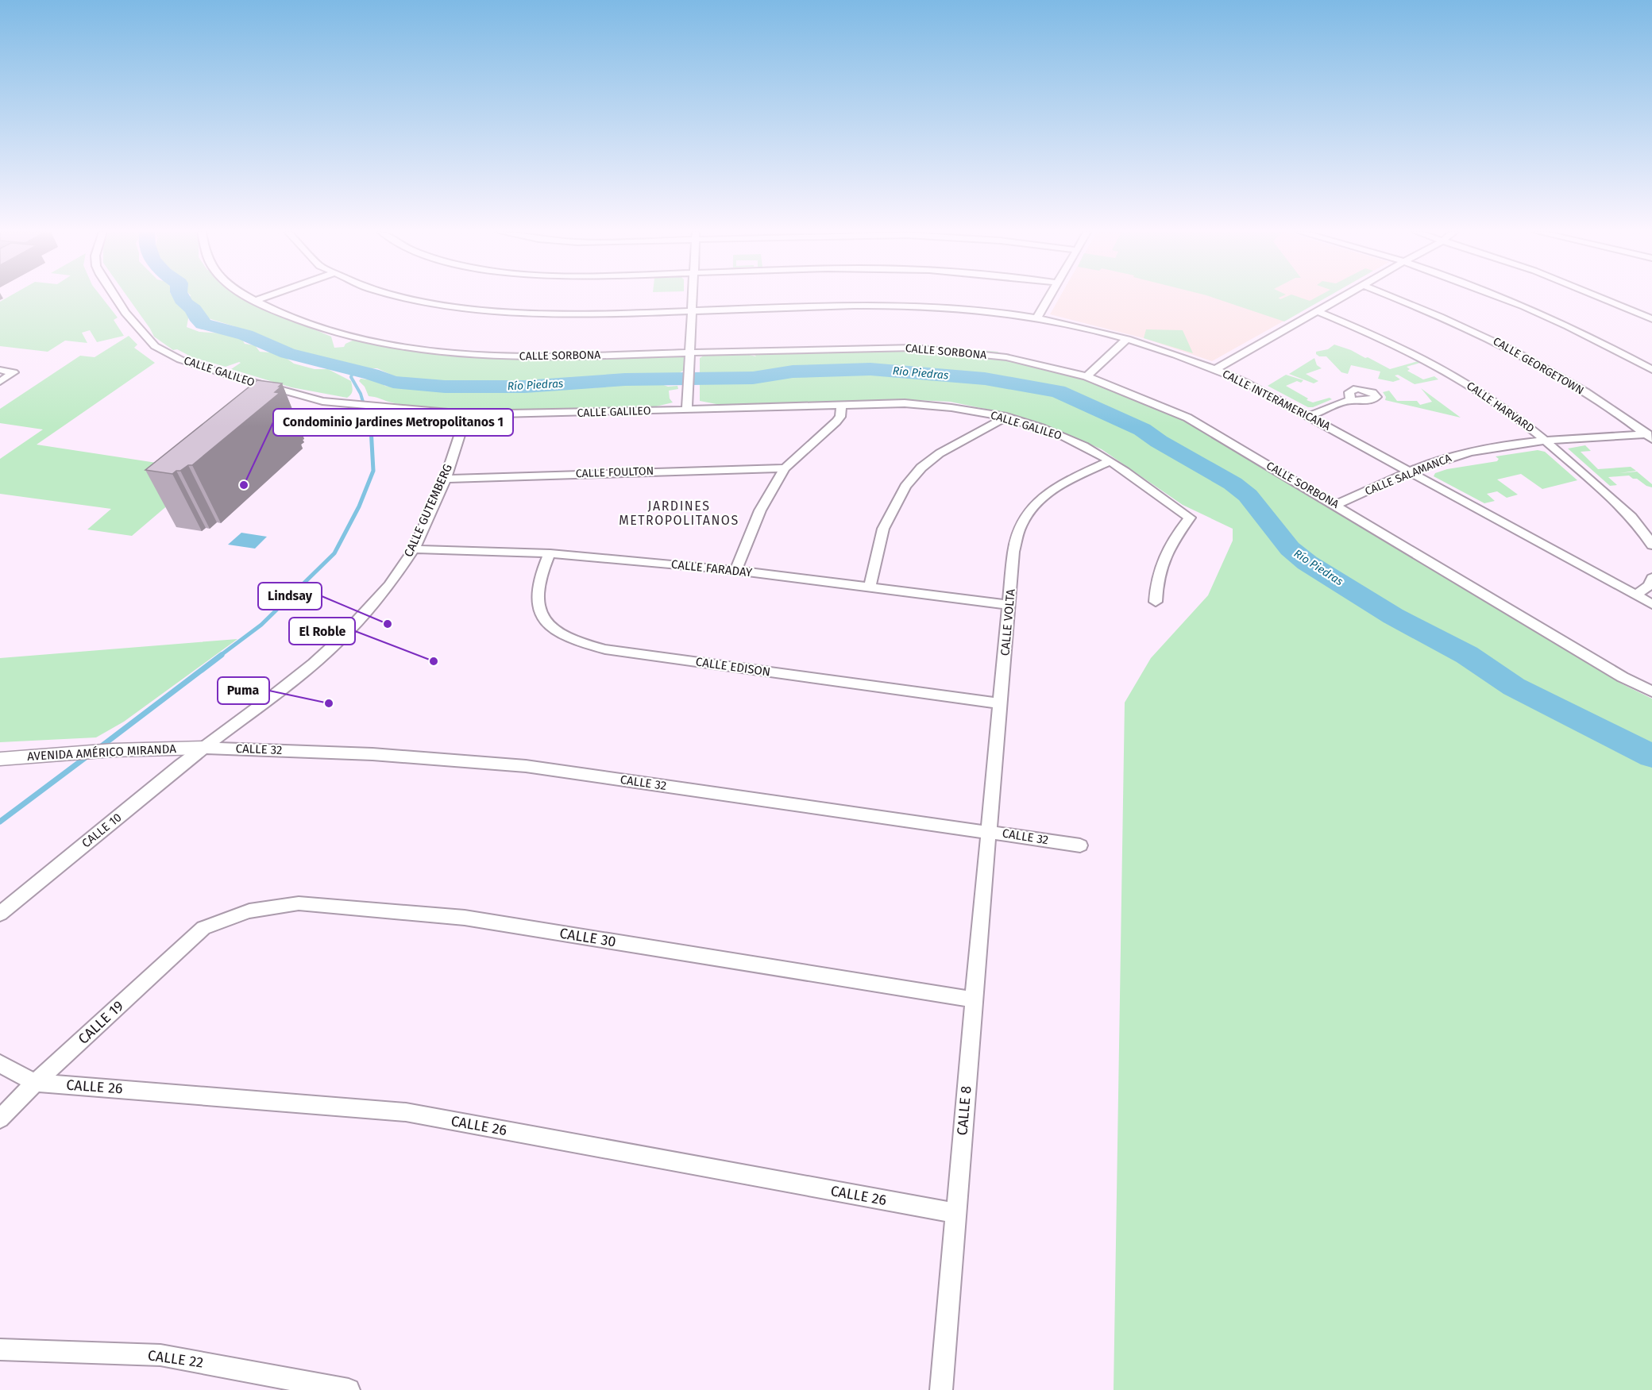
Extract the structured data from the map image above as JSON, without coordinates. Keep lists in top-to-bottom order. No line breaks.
{"streets":{"street":["CALLE SORBONA","CALLE GEORGETOWN","CALLE GALILEO","CALLE INTERAMERICANA","CALLE HARVARD","CALLE FOULTON","CALLE SALAMANCA","CALLE GUTEMBERG","CALLE FARADAY","CALLE VOLTA","CALLE EDISON","CALLE 32","AVENIDA AMÉRICO MIRANDA","CALLE 10","CALLE 30","CALLE 19","CALLE 26","CALLE 8","CALLE 22"]},"crossings":[["CALLE SORBONA","CALLE SALAMANCA"],["CALLE GEORGETOWN","CALLE SALAMANCA"],["CALLE GALILEO","CALLE GUTEMBERG"],["CALLE GALILEO","CALLE VOLTA"],["CALLE INTERAMERICANA","CALLE SALAMANCA"],["CALLE HARVARD","CALLE SALAMANCA"],["CALLE FOULTON","CALLE GUTEMBERG"],["CALLE GUTEMBERG","CALLE FARADAY"],["CALLE GUTEMBERG","CALLE 32"],["CALLE GUTEMBERG","AVENIDA AMÉRICO MIRANDA"],["CALLE GUTEMBERG","CALLE 10"],["CALLE FARADAY","CALLE VOLTA"],["CALLE FARADAY","CALLE EDISON"],["CALLE VOLTA","CALLE EDISON"],["CALLE VOLTA","CALLE 32"],["CALLE VOLTA","CALLE 8"],["CALLE 32","AVENIDA AMÉRICO MIRANDA"],["CALLE 32","CALLE 10"],["CALLE 32","CALLE 8"],["AVENIDA AMÉRICO MIRANDA","CALLE 10"],["CALLE 30","CALLE 19"],["CALLE 30","CALLE 8"],["CALLE 19","CALLE 26"],["CALLE 26","CALLE 8"]],"districts":["JARDINES METROPOLITANOS"],"water":["Río Piedras"],"places":["Condominio Jardines Metropolitanos 1","Lindsay","El Roble","Puma"]}
